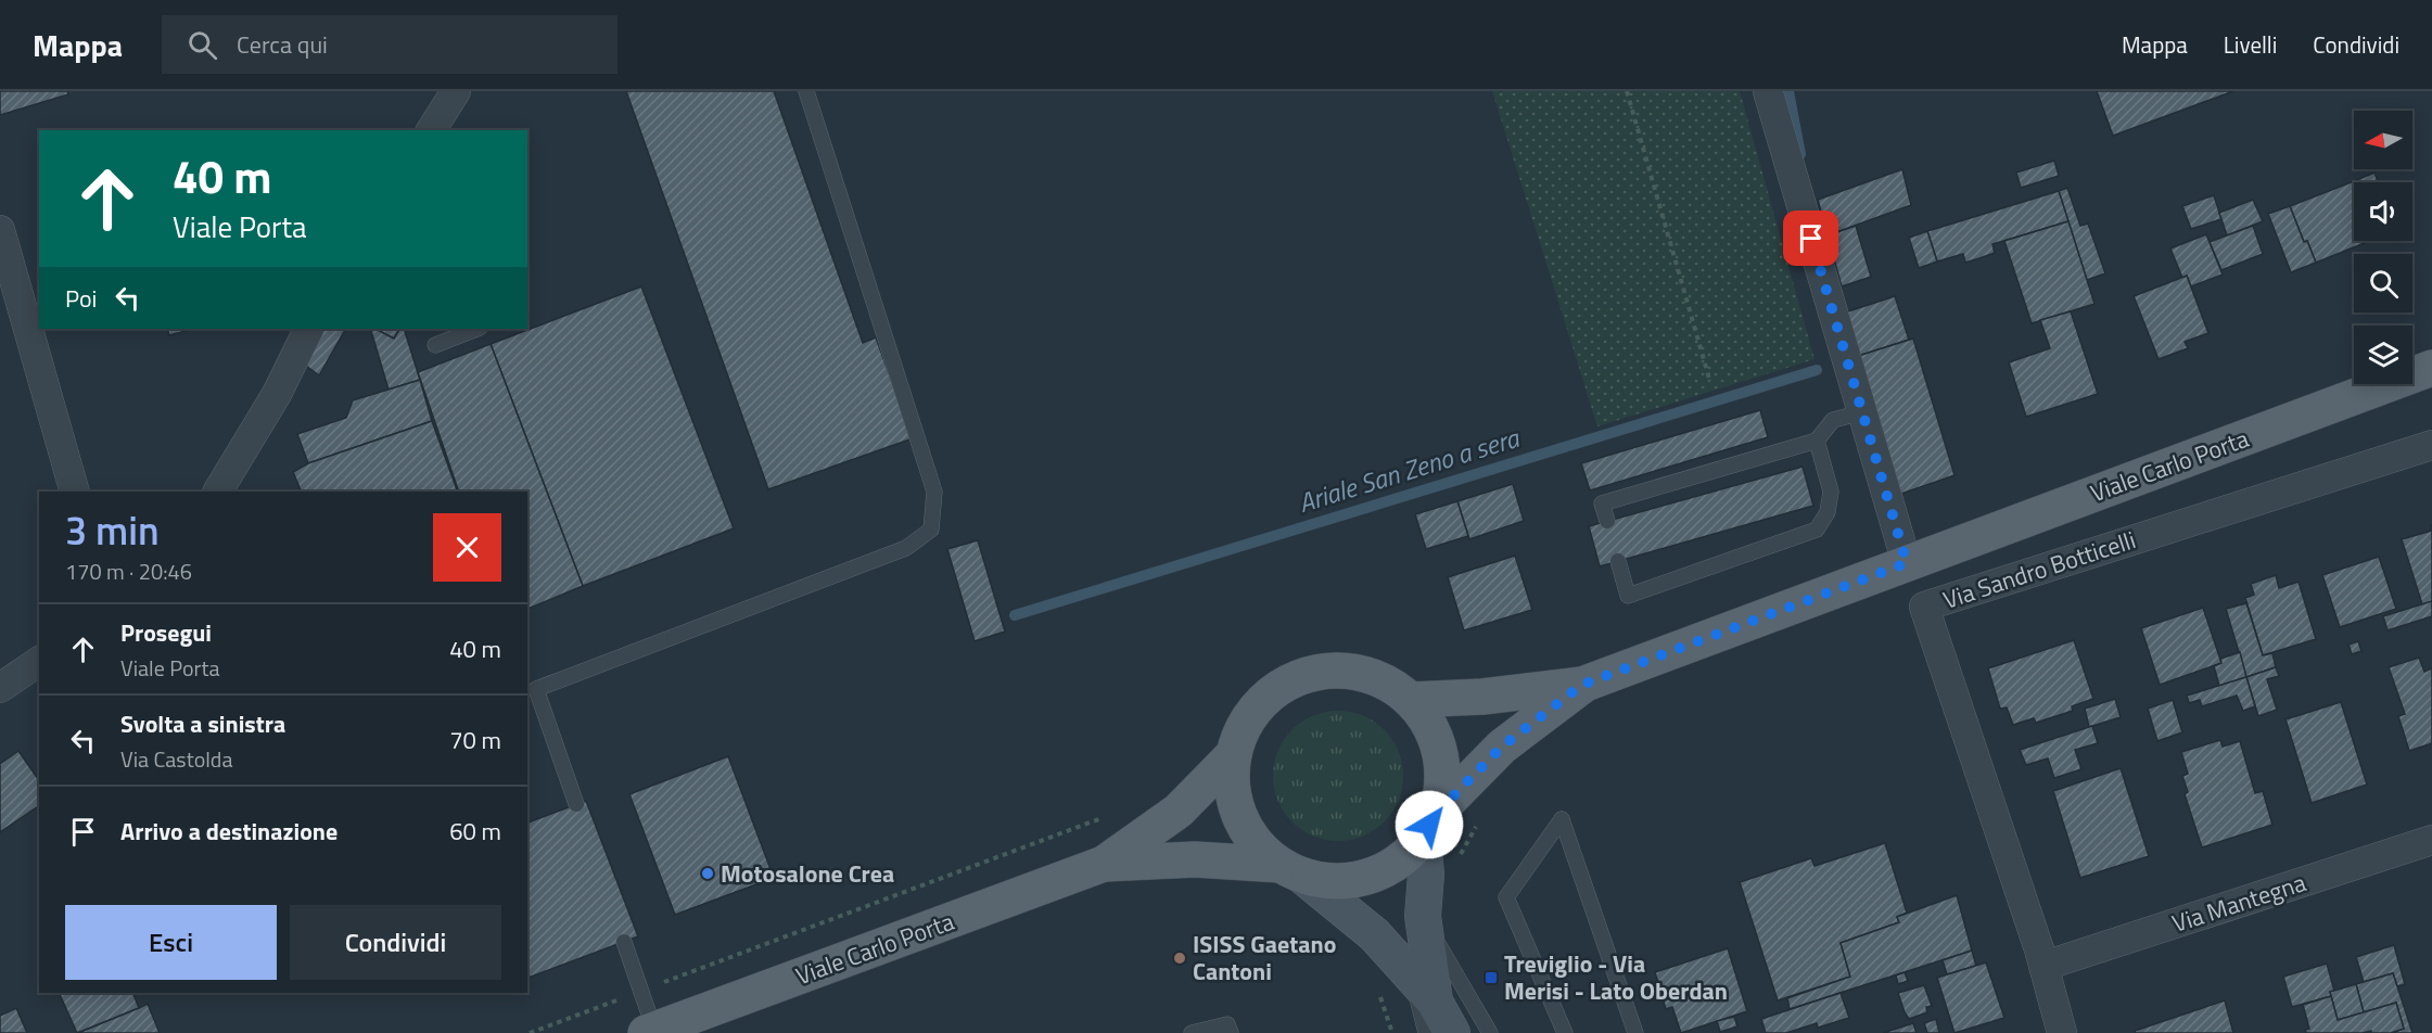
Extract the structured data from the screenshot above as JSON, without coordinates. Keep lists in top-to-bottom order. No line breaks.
{"streets":{"main road":["Viale Carlo Porta"],"street":["Via Sandro Botticelli","Via Mantegna"]},"crossings":[["Via Sandro Botticelli","Via Mantegna"]],"water":["Ariale San Zeno a sera"],"places":{"other":["Motosalone Crea","ISISS Gaetano Cantoni"],"transit":["Treviglio - Via Merisi - Lato Oberdan"]},"north":"left","page":{"header":"Mappa","search":"Cerca qui","nav":["Mappa","Livelli","Condividi"],"turn":["40 m","Viale Porta"],"then":"Poi","heading":["3 min","170 m · 20:46"],"list":[{"name":"Prosegui","note":"Viale Porta","value":"40 m"},{"name":"Svolta a sinistra","note":"Via Castolda","value":"70 m"},{"name":"Arrivo a destinazione","value":"60 m"}],"buttons":["Esci","Condividi"]}}
